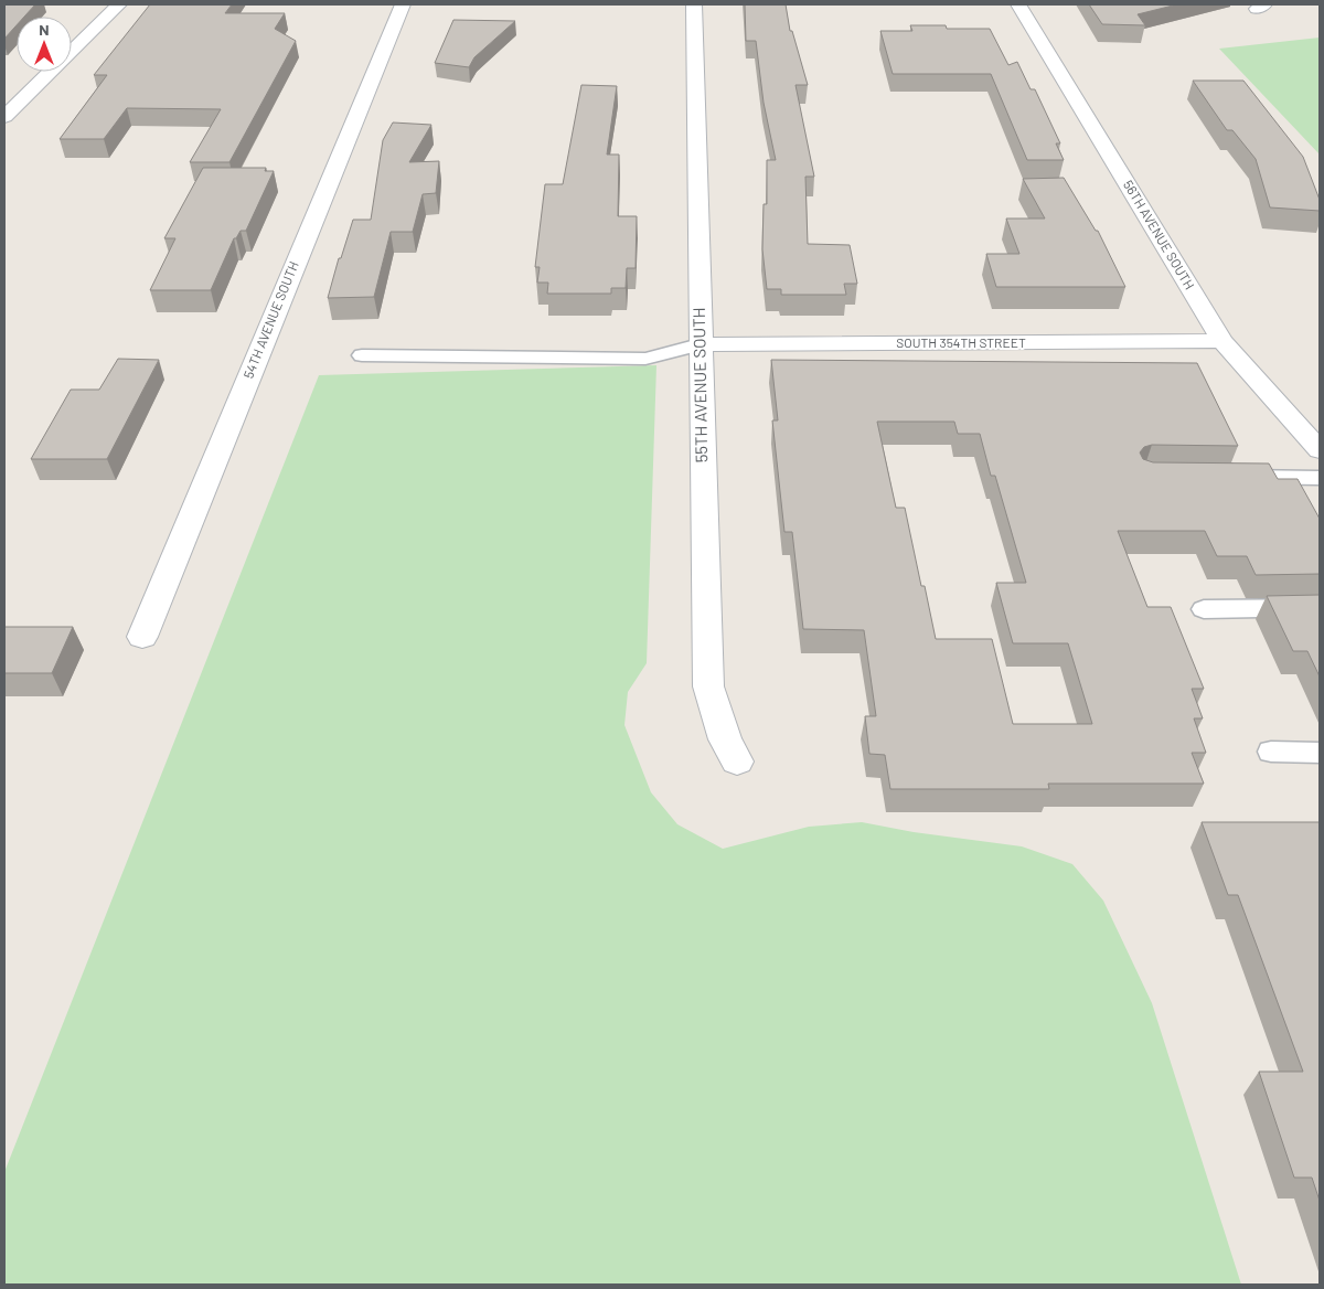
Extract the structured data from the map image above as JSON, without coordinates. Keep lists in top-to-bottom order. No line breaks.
{"streets":{"street":["56TH AVENUE SOUTH","54TH AVENUE SOUTH","SOUTH 354TH STREET","55TH AVENUE SOUTH"]},"crossings":[["56TH AVENUE SOUTH","SOUTH 354TH STREET"],["SOUTH 354TH STREET","55TH AVENUE SOUTH"]],"north":"top"}
